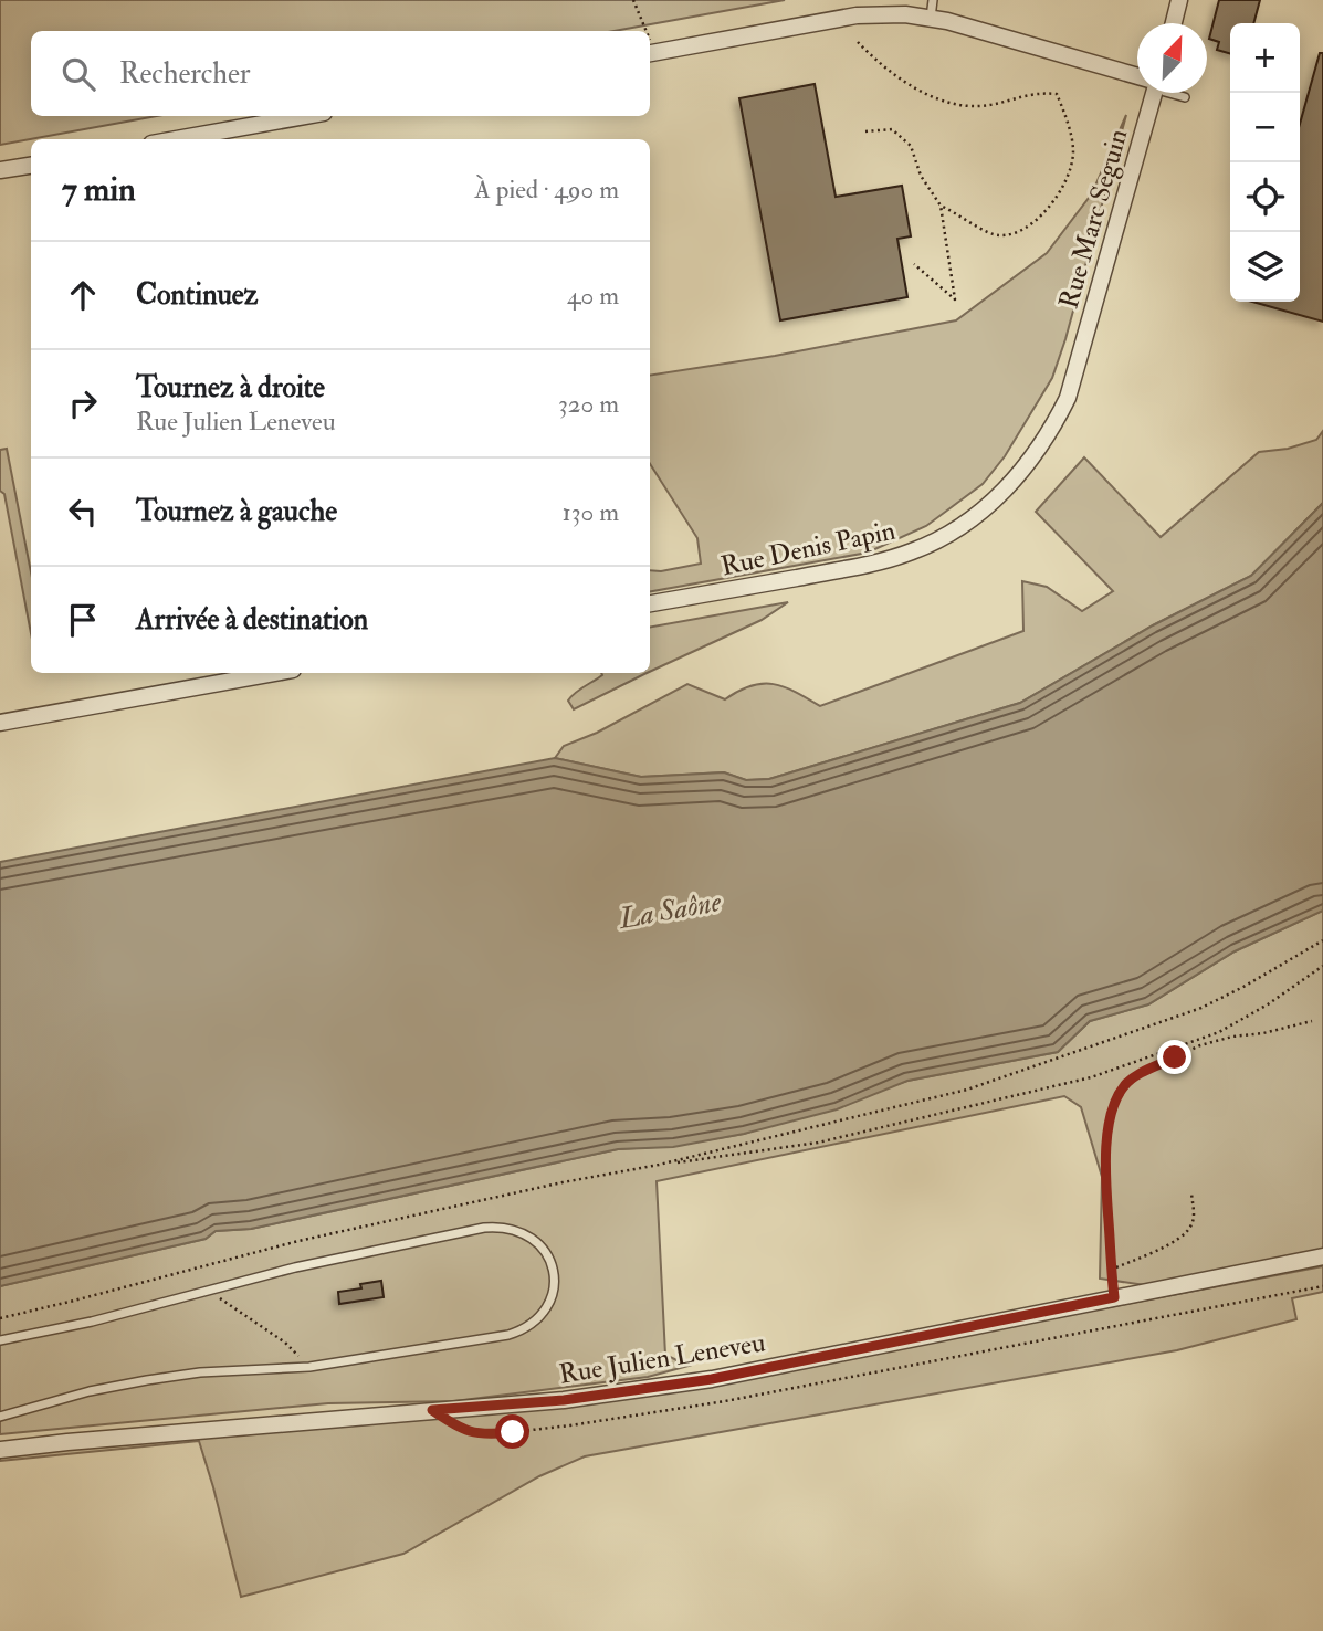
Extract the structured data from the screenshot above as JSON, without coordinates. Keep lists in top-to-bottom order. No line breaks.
{"streets":{"street":["Rue Marc Seguin","Rue Denis Papin","Rue Julien Leneveu"]},"crossings":[["Rue Marc Seguin","Rue Denis Papin"]],"water":["La Saône"],"north":"top right","page":{"map_buttons":["+","−"],"search":"Rechercher","heading":["7 min","À pied · 490 m"],"list":[["Continuez","40 m"],["Tournez à droite","Rue Julien Leneveu","320 m"],["Tournez à gauche","130 m"],"Arrivée à destination"]}}
